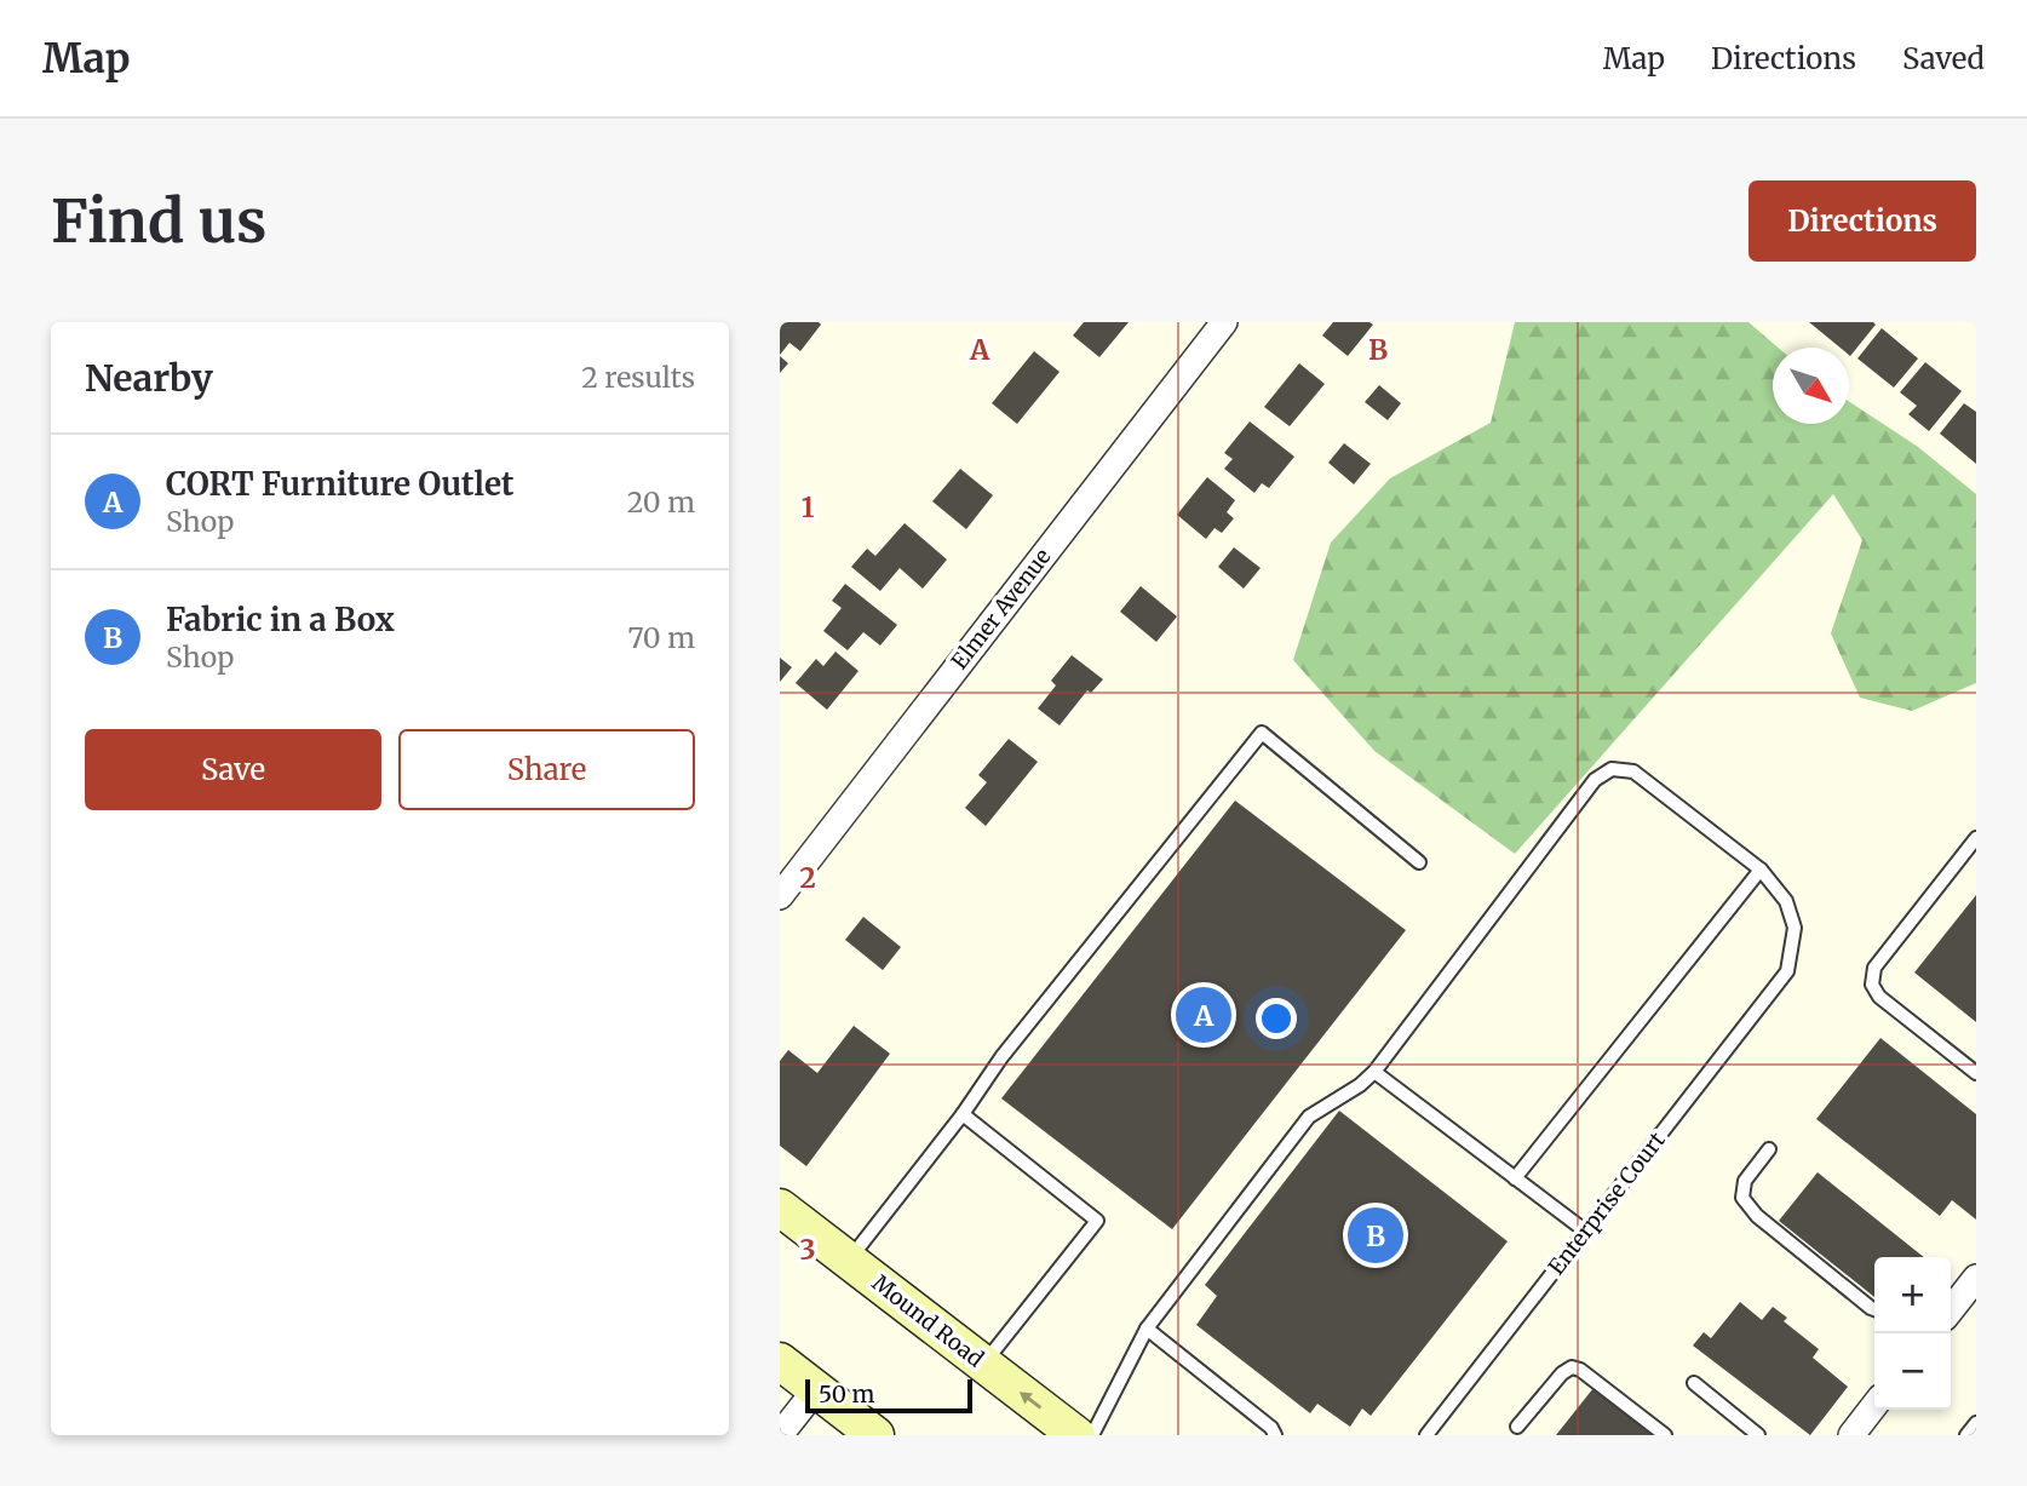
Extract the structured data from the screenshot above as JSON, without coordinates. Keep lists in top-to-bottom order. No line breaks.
{"streets":{"main road":["Mound Road"],"street":["Elmer Avenue"],"lane":["Enterprise Court"]},"scale_bar":"50 m","north":"bottom right","page":{"header":"Map","nav":["Map","Directions","Saved"],"buttons":["Directions",["Save","Share"]],"title":"Find us","heading":["Nearby","2 results"],"list":[{"mark":"A","name":"CORT Furniture Outlet","note":"Shop","value":"20 m"},{"mark":"B","name":"Fabric in a Box","note":"Shop","value":"70 m"}],"pins":["A","B"],"map_buttons":["+","−"],"scale":"50 m"},"grid":{"columns":["A","B"],"rows":["1","2","3"]}}
